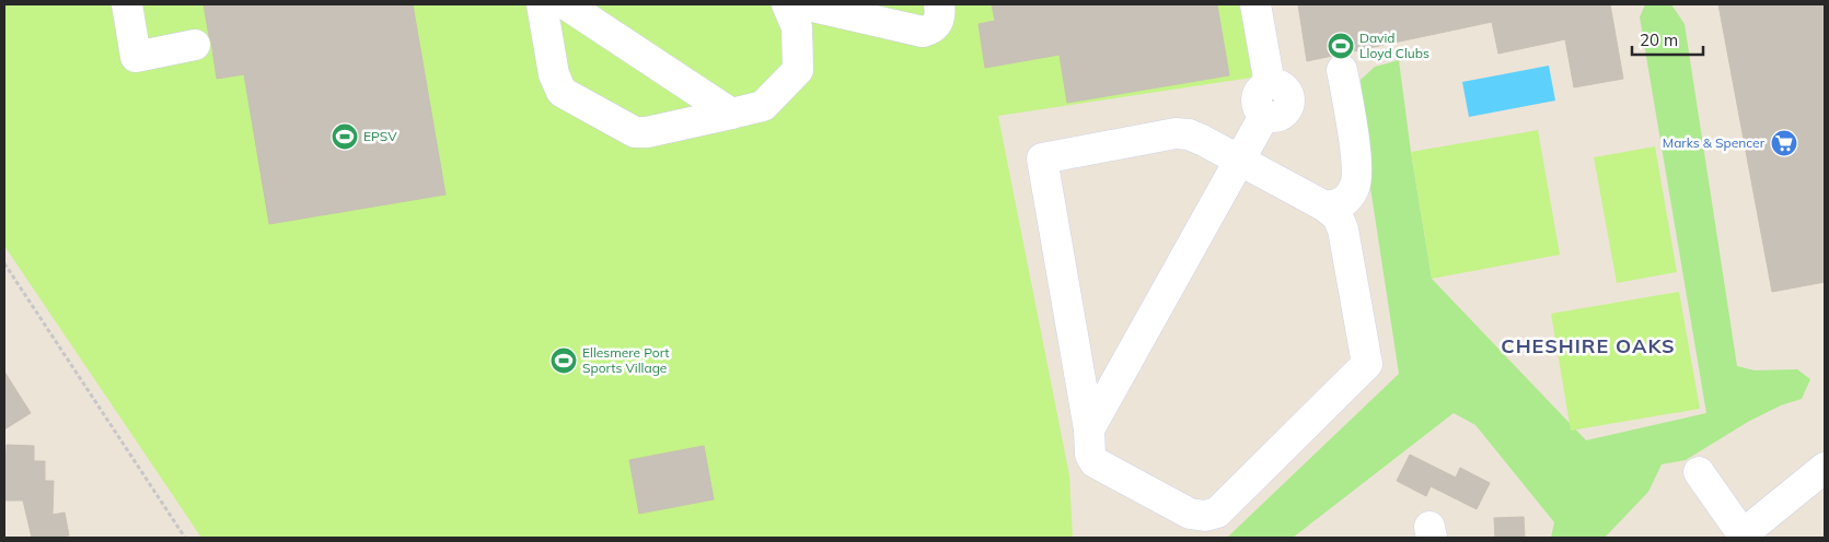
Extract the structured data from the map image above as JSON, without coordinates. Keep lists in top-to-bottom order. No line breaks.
{"districts":["CHESHIRE OAKS"],"places":{"sports":["David Lloyd Clubs","EPSV","Ellesmere Port Sports Village"],"supermarket":["Marks & Spencer"]},"scale_bar":"20 m"}
